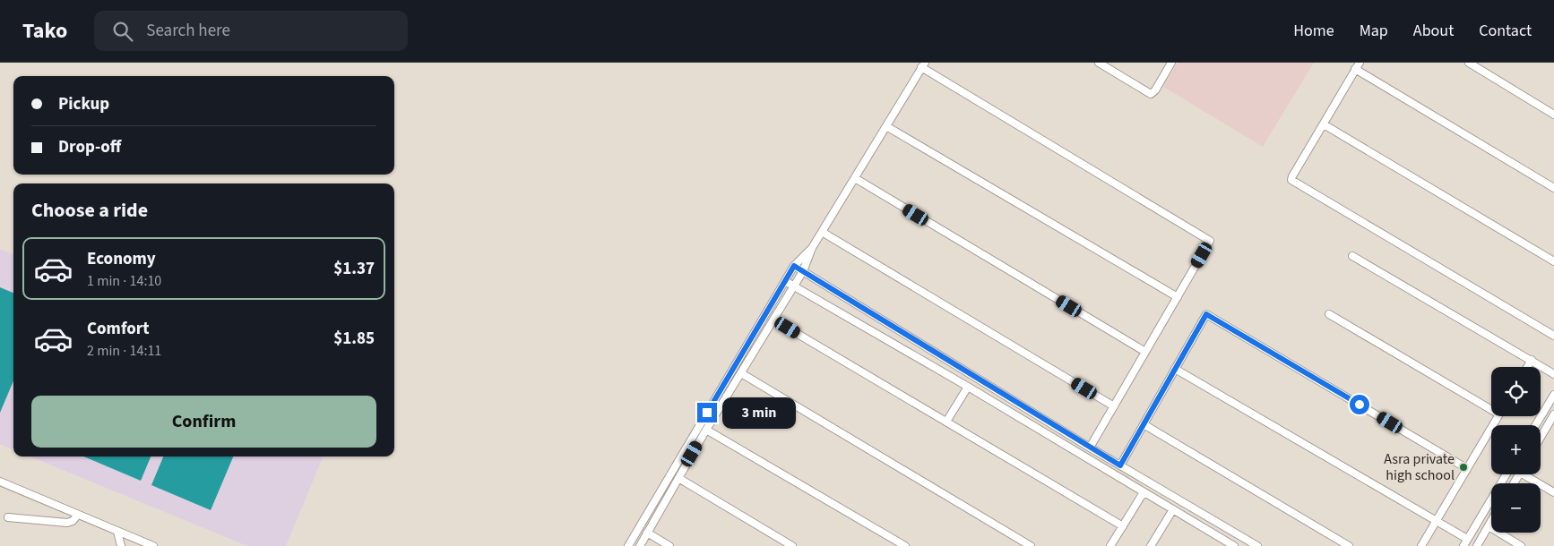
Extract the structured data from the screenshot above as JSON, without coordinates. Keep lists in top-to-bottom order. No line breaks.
{"places":["Asra private high school"],"page":{"header":"Tako","search":"Search here","nav":["Home","Map","About","Contact"],"banner":["Pickup","Drop-off"],"heading":"Choose a ride","list":[{"name":"Economy","note":"1 min · 14:10","value":"$1.37"},{"name":"Comfort","note":"2 min · 14:11","value":"$1.85"}],"map_buttons":["+","−"],"buttons":"Confirm","bubble":"3 min"}}
